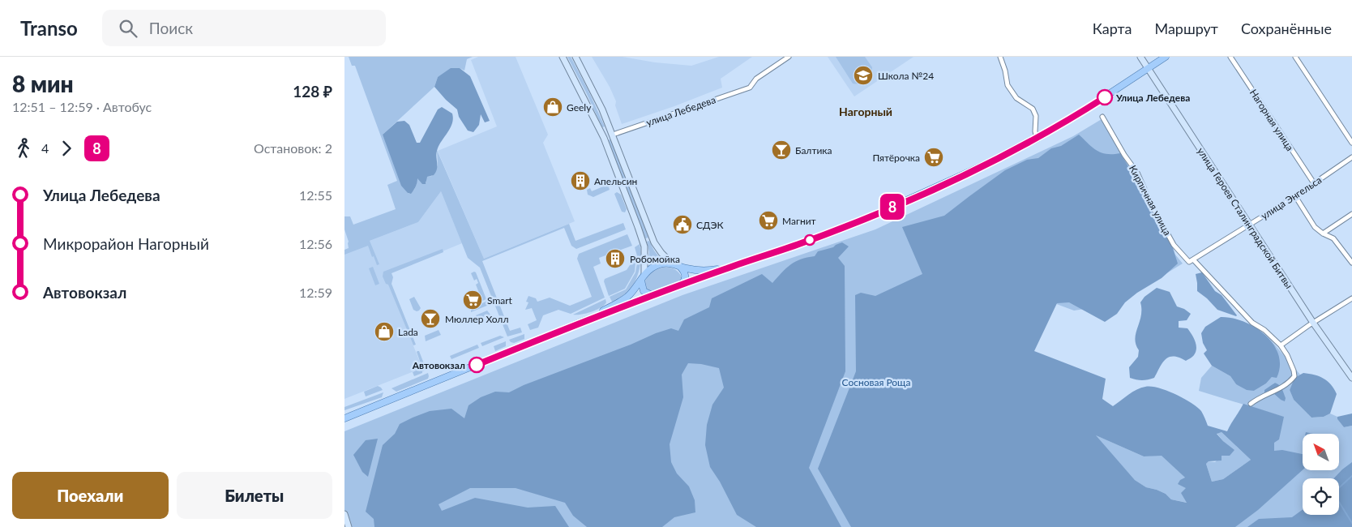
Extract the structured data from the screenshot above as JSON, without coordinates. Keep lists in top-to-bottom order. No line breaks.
{"streets":{"main road":["улица Героев Сталинградской Битвы"],"street":["улица Лебедева","Нагорная улица","улица Энгельса","Кирпичная улица"]},"crossings":[["Нагорная улица","улица Энгельса"],["улица Энгельса","Кирпичная улица"],["улица Энгельса","улица Героев Сталинградской Битвы"]],"districts":["Нагорный"],"parks":["Сосновая Роща"],"places":{"school or university":["Школа №24"],"other":["Улица Лебедева","Автовокзал"],"shop":["Geely","Lada"],"bar":["Балтика","Мюллер Холл"],"supermarket":["Пятёрочка","Магнит","Smart"],"building":["Апельсин","Робомойка"],"public building":["СДЭК"]},"lines":["bus line 8"],"north":"top left","page":{"header":"Transo","search":"Поиск","nav":["Карта","Маршрут","Сохранённые"],"heading":["8 мин","12:51 – 12:59 · Автобус","128 ₽"],"on_map":"8","legs":["4","8","Остановок: 2"],"list":[{"name":"Улица Лебедева","value":"12:55"},{"name":"Микрорайон Нагорный","value":"12:56"},{"name":"Автовокзал","value":"12:59"}],"buttons":["Поехали","Билеты"]}}
